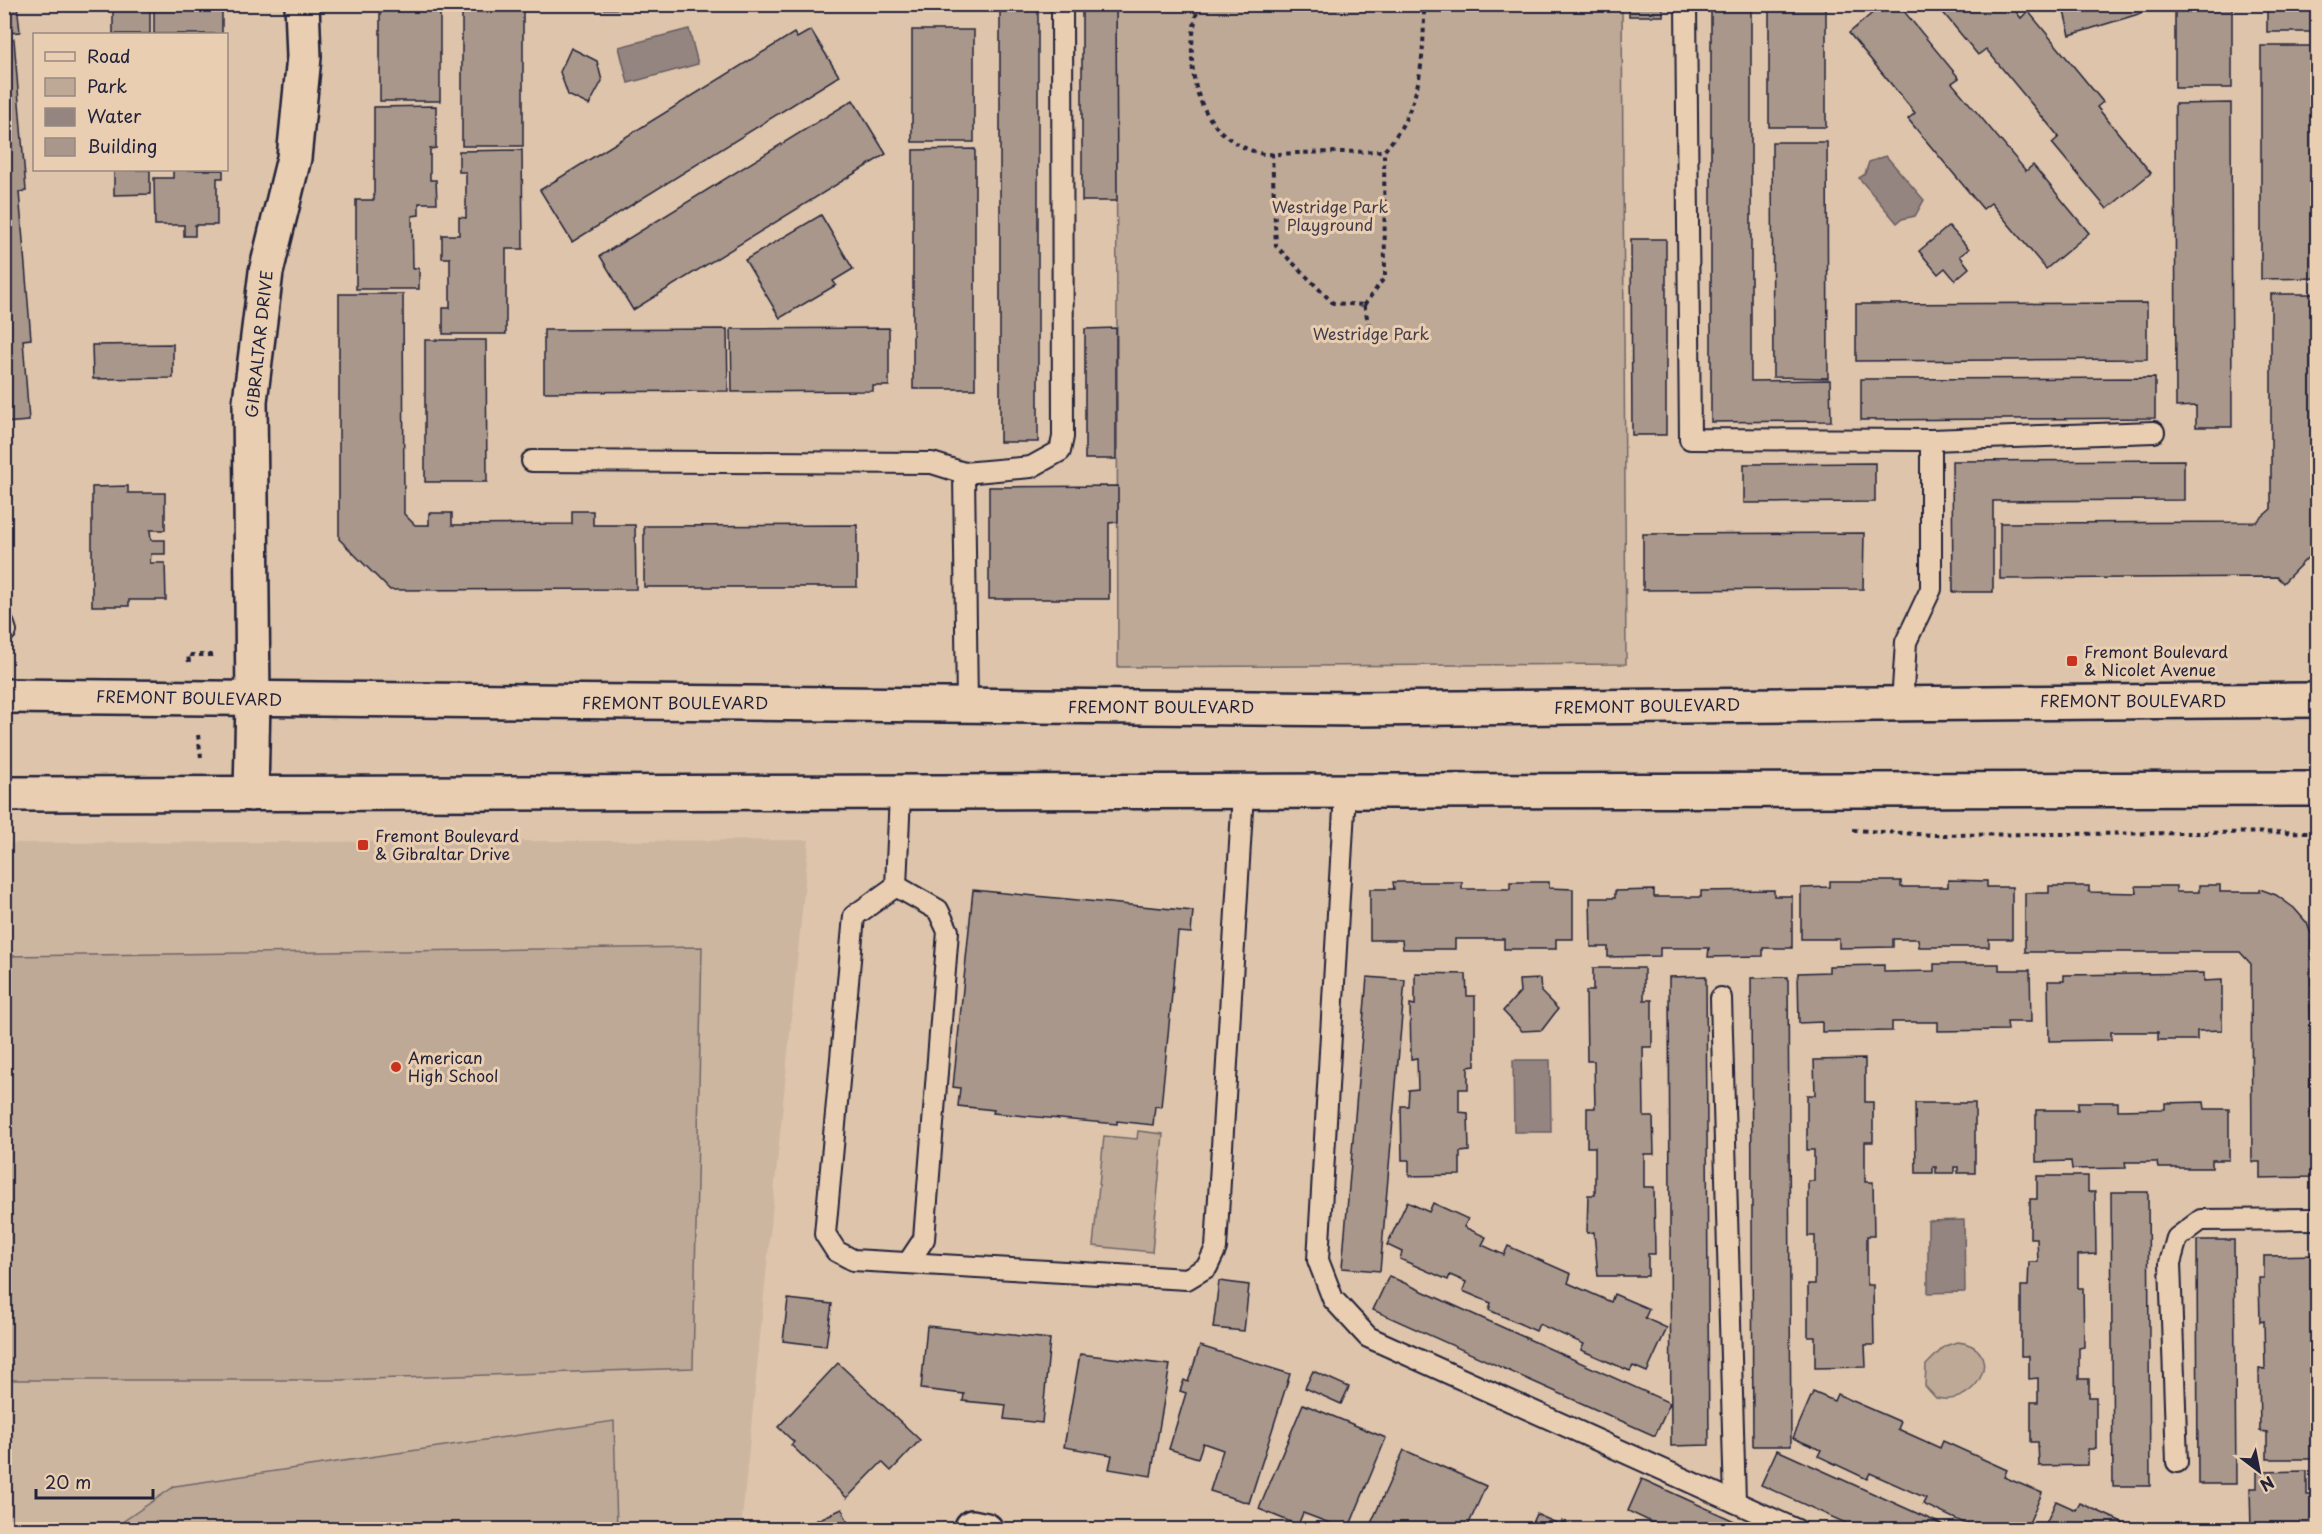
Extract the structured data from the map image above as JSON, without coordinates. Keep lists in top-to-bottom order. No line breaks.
{"streets":{"main road":["GIBRALTAR DRIVE","FREMONT BOULEVARD"]},"crossings":[["GIBRALTAR DRIVE","FREMONT BOULEVARD"]],"parks":["Westridge Park Playground","Westridge Park"],"places":{"transit":["Fremont Boulevard & Nicolet Avenue","Fremont Boulevard & Gibraltar Drive"],"other":["American High School"]},"legend":["Road","Park","Water","Building"],"scale_bar":"20 m","north":"bottom right"}
